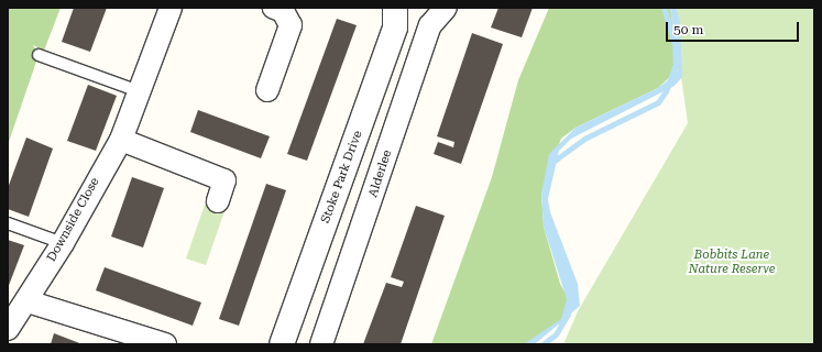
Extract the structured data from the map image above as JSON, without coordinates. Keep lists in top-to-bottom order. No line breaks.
{"streets":{"street":["Alderlee","Stoke Park Drive","Downside Close"]},"parks":["Bobbits Lane Nature Reserve"],"scale_bar":"50 m"}
